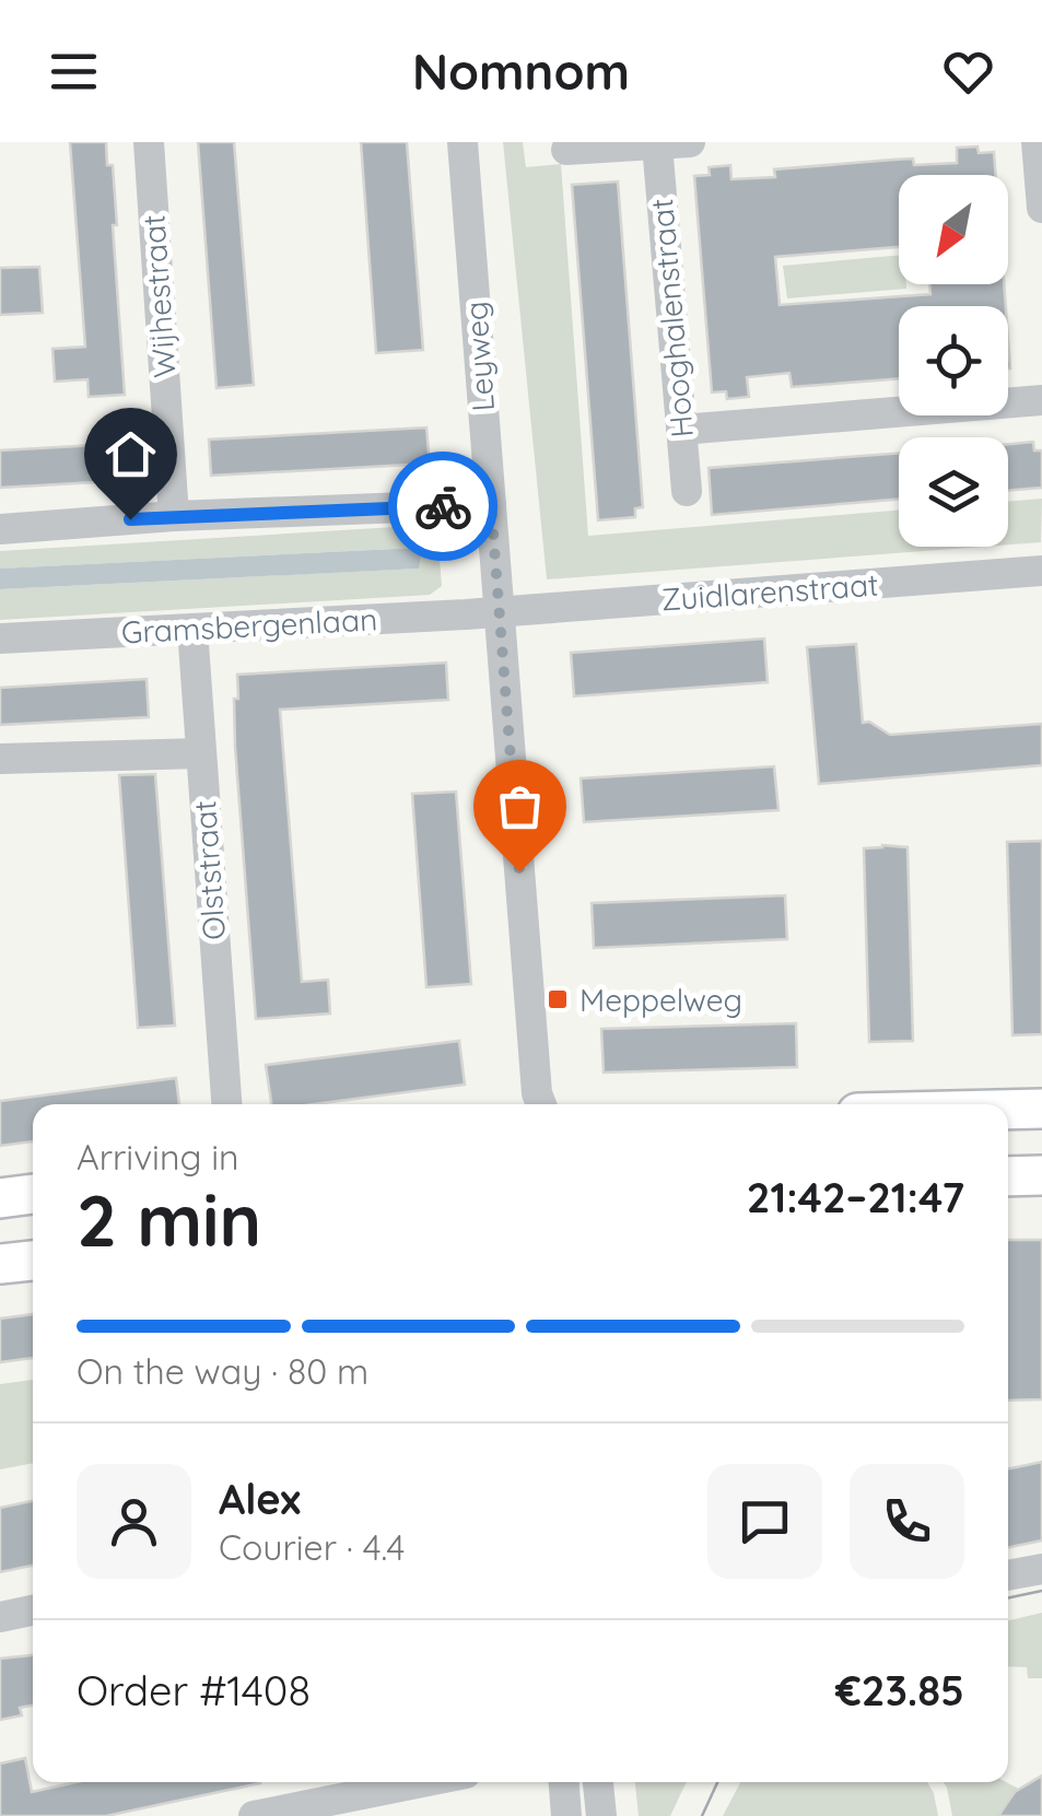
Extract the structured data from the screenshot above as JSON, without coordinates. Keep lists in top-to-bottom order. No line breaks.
{"streets":{"street":["Wijhestraat","Hooghalenstraat","Leyweg","Zuidlarenstraat","Gramsbergenlaan","Olststraat"]},"crossings":[["Leyweg","Zuidlarenstraat"],["Leyweg","Gramsbergenlaan"],["Zuidlarenstraat","Gramsbergenlaan"],["Gramsbergenlaan","Olststraat"]],"places":{"transit":["Meppelweg"]},"north":"bottom left","page":{"header":"Nomnom","heading":["2 min","Arriving in","21:42–21:47"],"panel":["Alex","Courier · 4.4","Order #1408","€23.85"],"bar":"On the way · 80 m"}}
